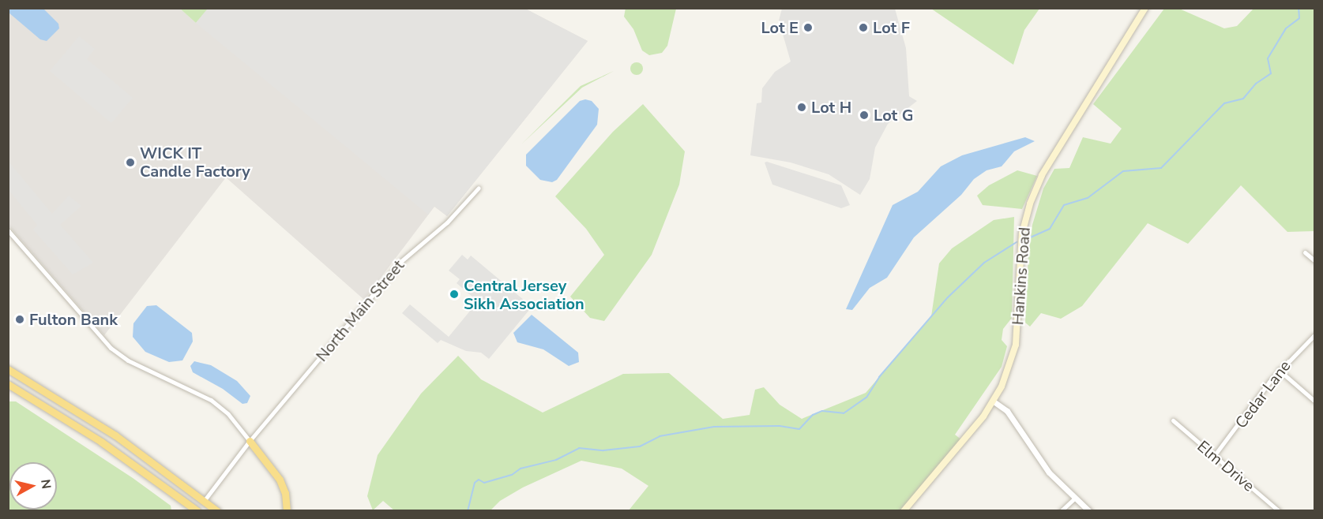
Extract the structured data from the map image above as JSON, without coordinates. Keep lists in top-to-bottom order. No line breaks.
{"streets":{"main road":["Hankins Road"],"street":["North Main Street","Cedar Lane","Elm Drive"]},"crossings":[["Cedar Lane","Elm Drive"]],"places":["Lot E","Lot F","Lot H","Lot G","WICK IT Candle Factory","Central Jersey Sikh Association","Fulton Bank"],"north":"right"}
